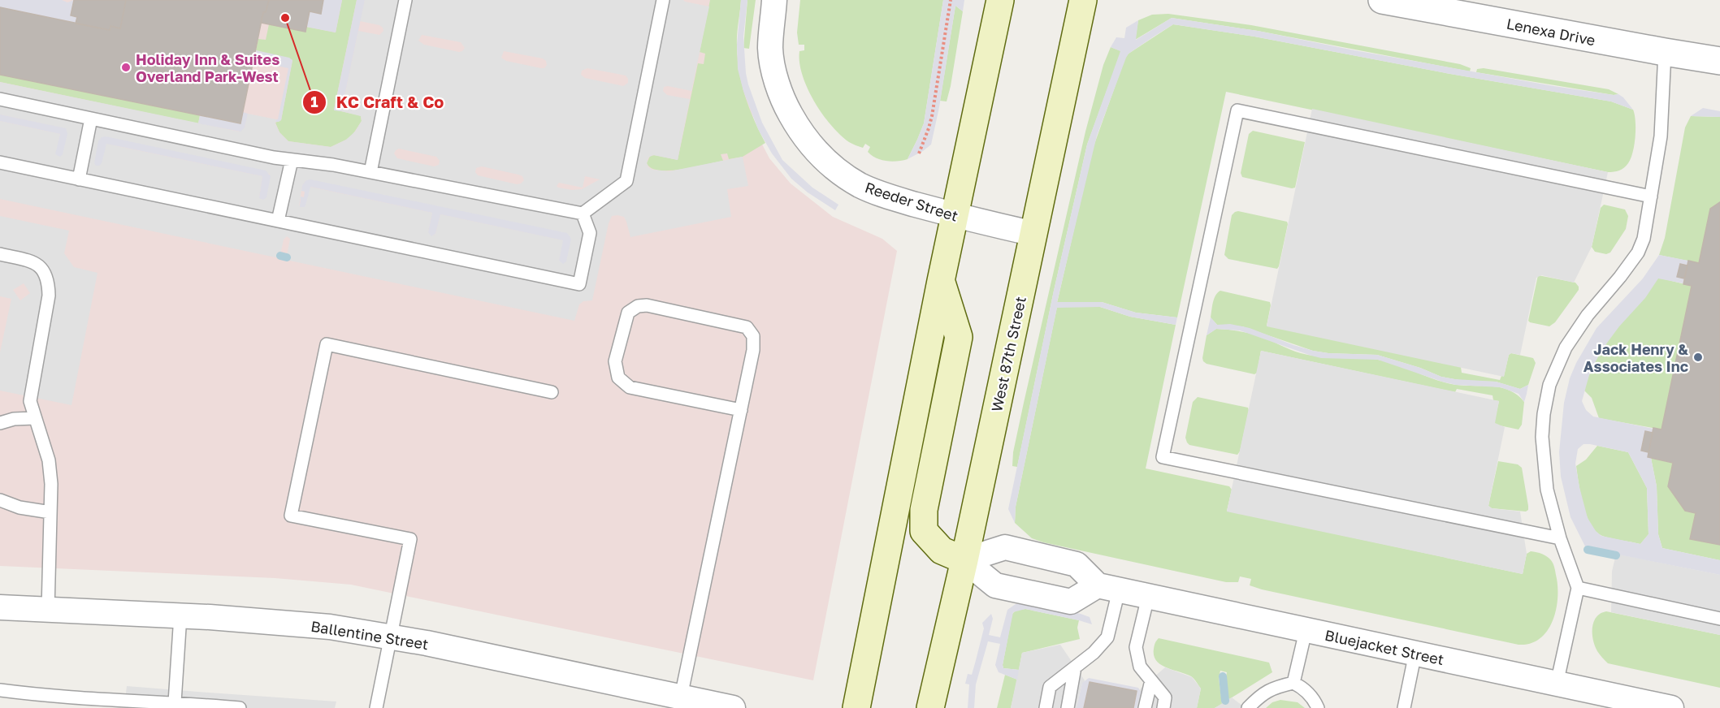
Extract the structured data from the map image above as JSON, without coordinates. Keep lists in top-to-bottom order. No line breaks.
{"streets":{"main road":["West 87th Street"],"street":["Lenexa Drive","Reeder Street","Ballentine Street","Bluejacket Street"]},"crossings":[["Reeder Street","West 87th Street"]],"places":["KC Craft & Co","Holiday Inn & Suites Overland Park-West","Jack Henry & Associates Inc"]}
